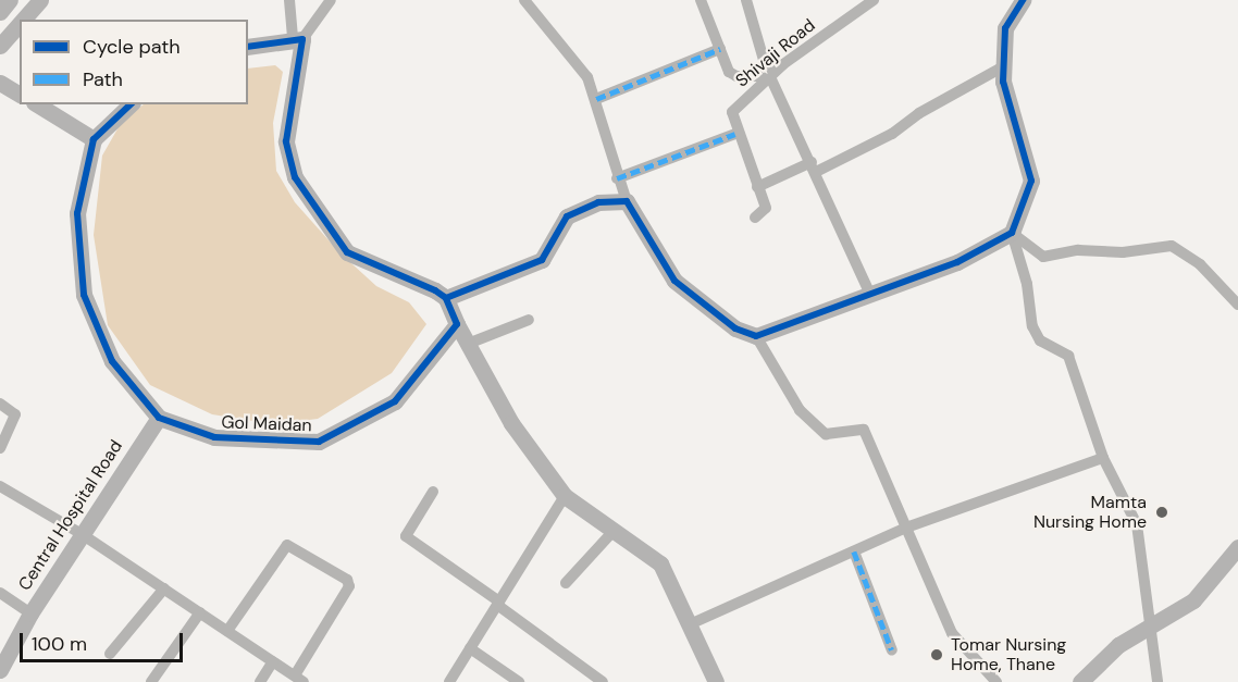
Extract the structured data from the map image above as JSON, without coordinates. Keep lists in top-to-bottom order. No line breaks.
{"streets":{"street":["Shivaji Road","Gol Maidan","Central Hospital Road"]},"crossings":[["Gol Maidan","Central Hospital Road"]],"places":["Mamta Nursing Home","Tomar Nursing Home, Thane"],"legend":["Cycle path","Path"],"scale_bar":"100 m"}
